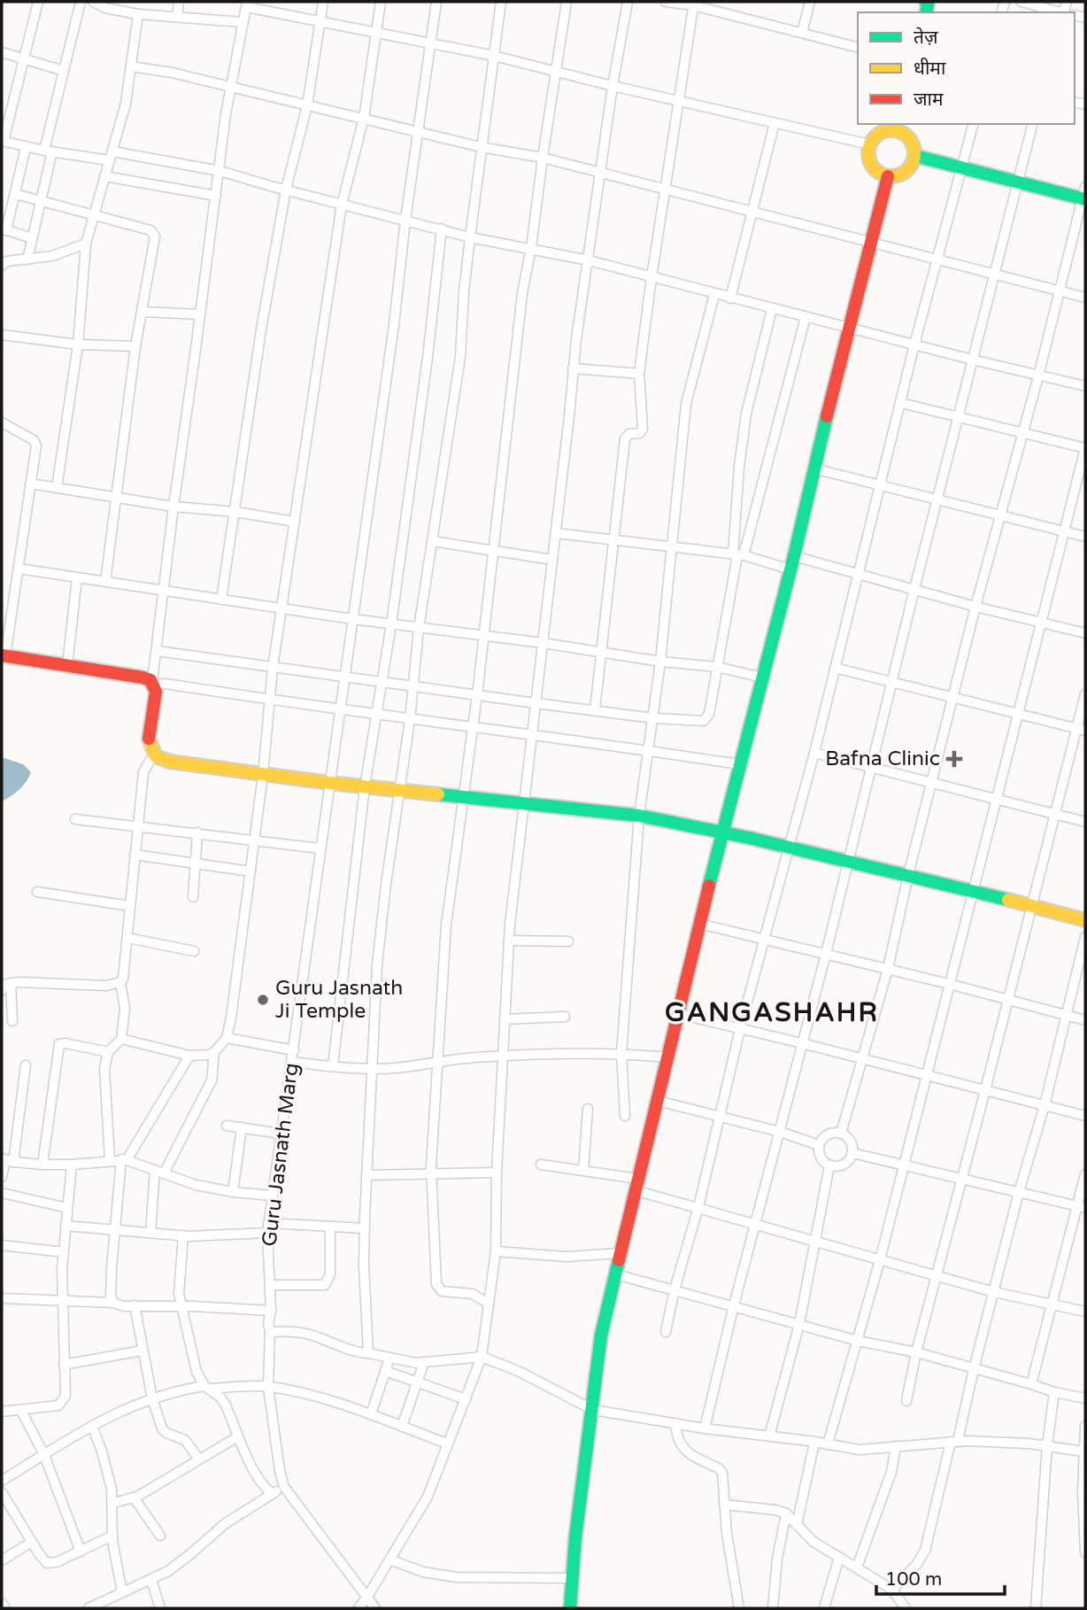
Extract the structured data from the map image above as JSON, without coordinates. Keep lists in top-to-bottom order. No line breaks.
{"streets":{"street":["Guru Jasnath Marg"]},"districts":["GANGASHAHR"],"places":{"health":["Bafna Clinic"],"other":["Guru Jasnath Ji Temple"]},"legend":["तेज़","धीमा","जाम"],"scale_bar":"100 m"}
